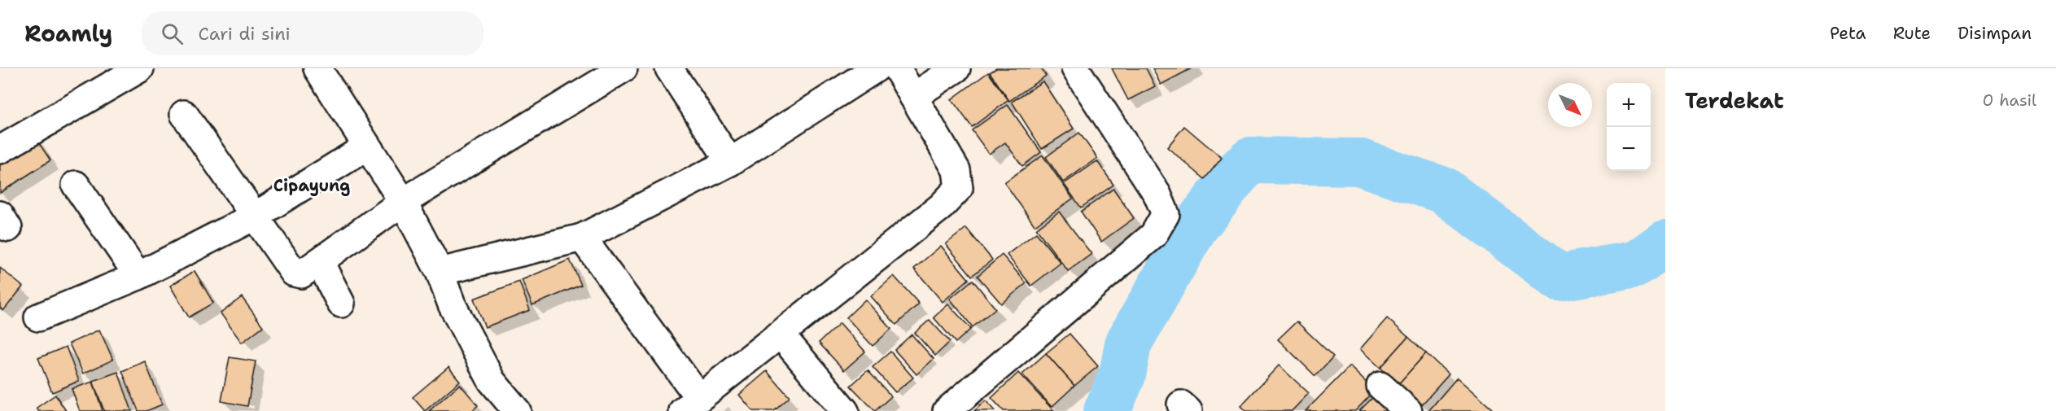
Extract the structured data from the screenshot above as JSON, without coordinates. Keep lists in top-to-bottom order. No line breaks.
{"districts":["Cipayung"],"north":"bottom right","page":{"header":"Roamly","search":"Cari di sini","nav":["Peta","Rute","Disimpan"],"heading":["Terdekat","0 hasil"],"map_buttons":["+","−"]}}
